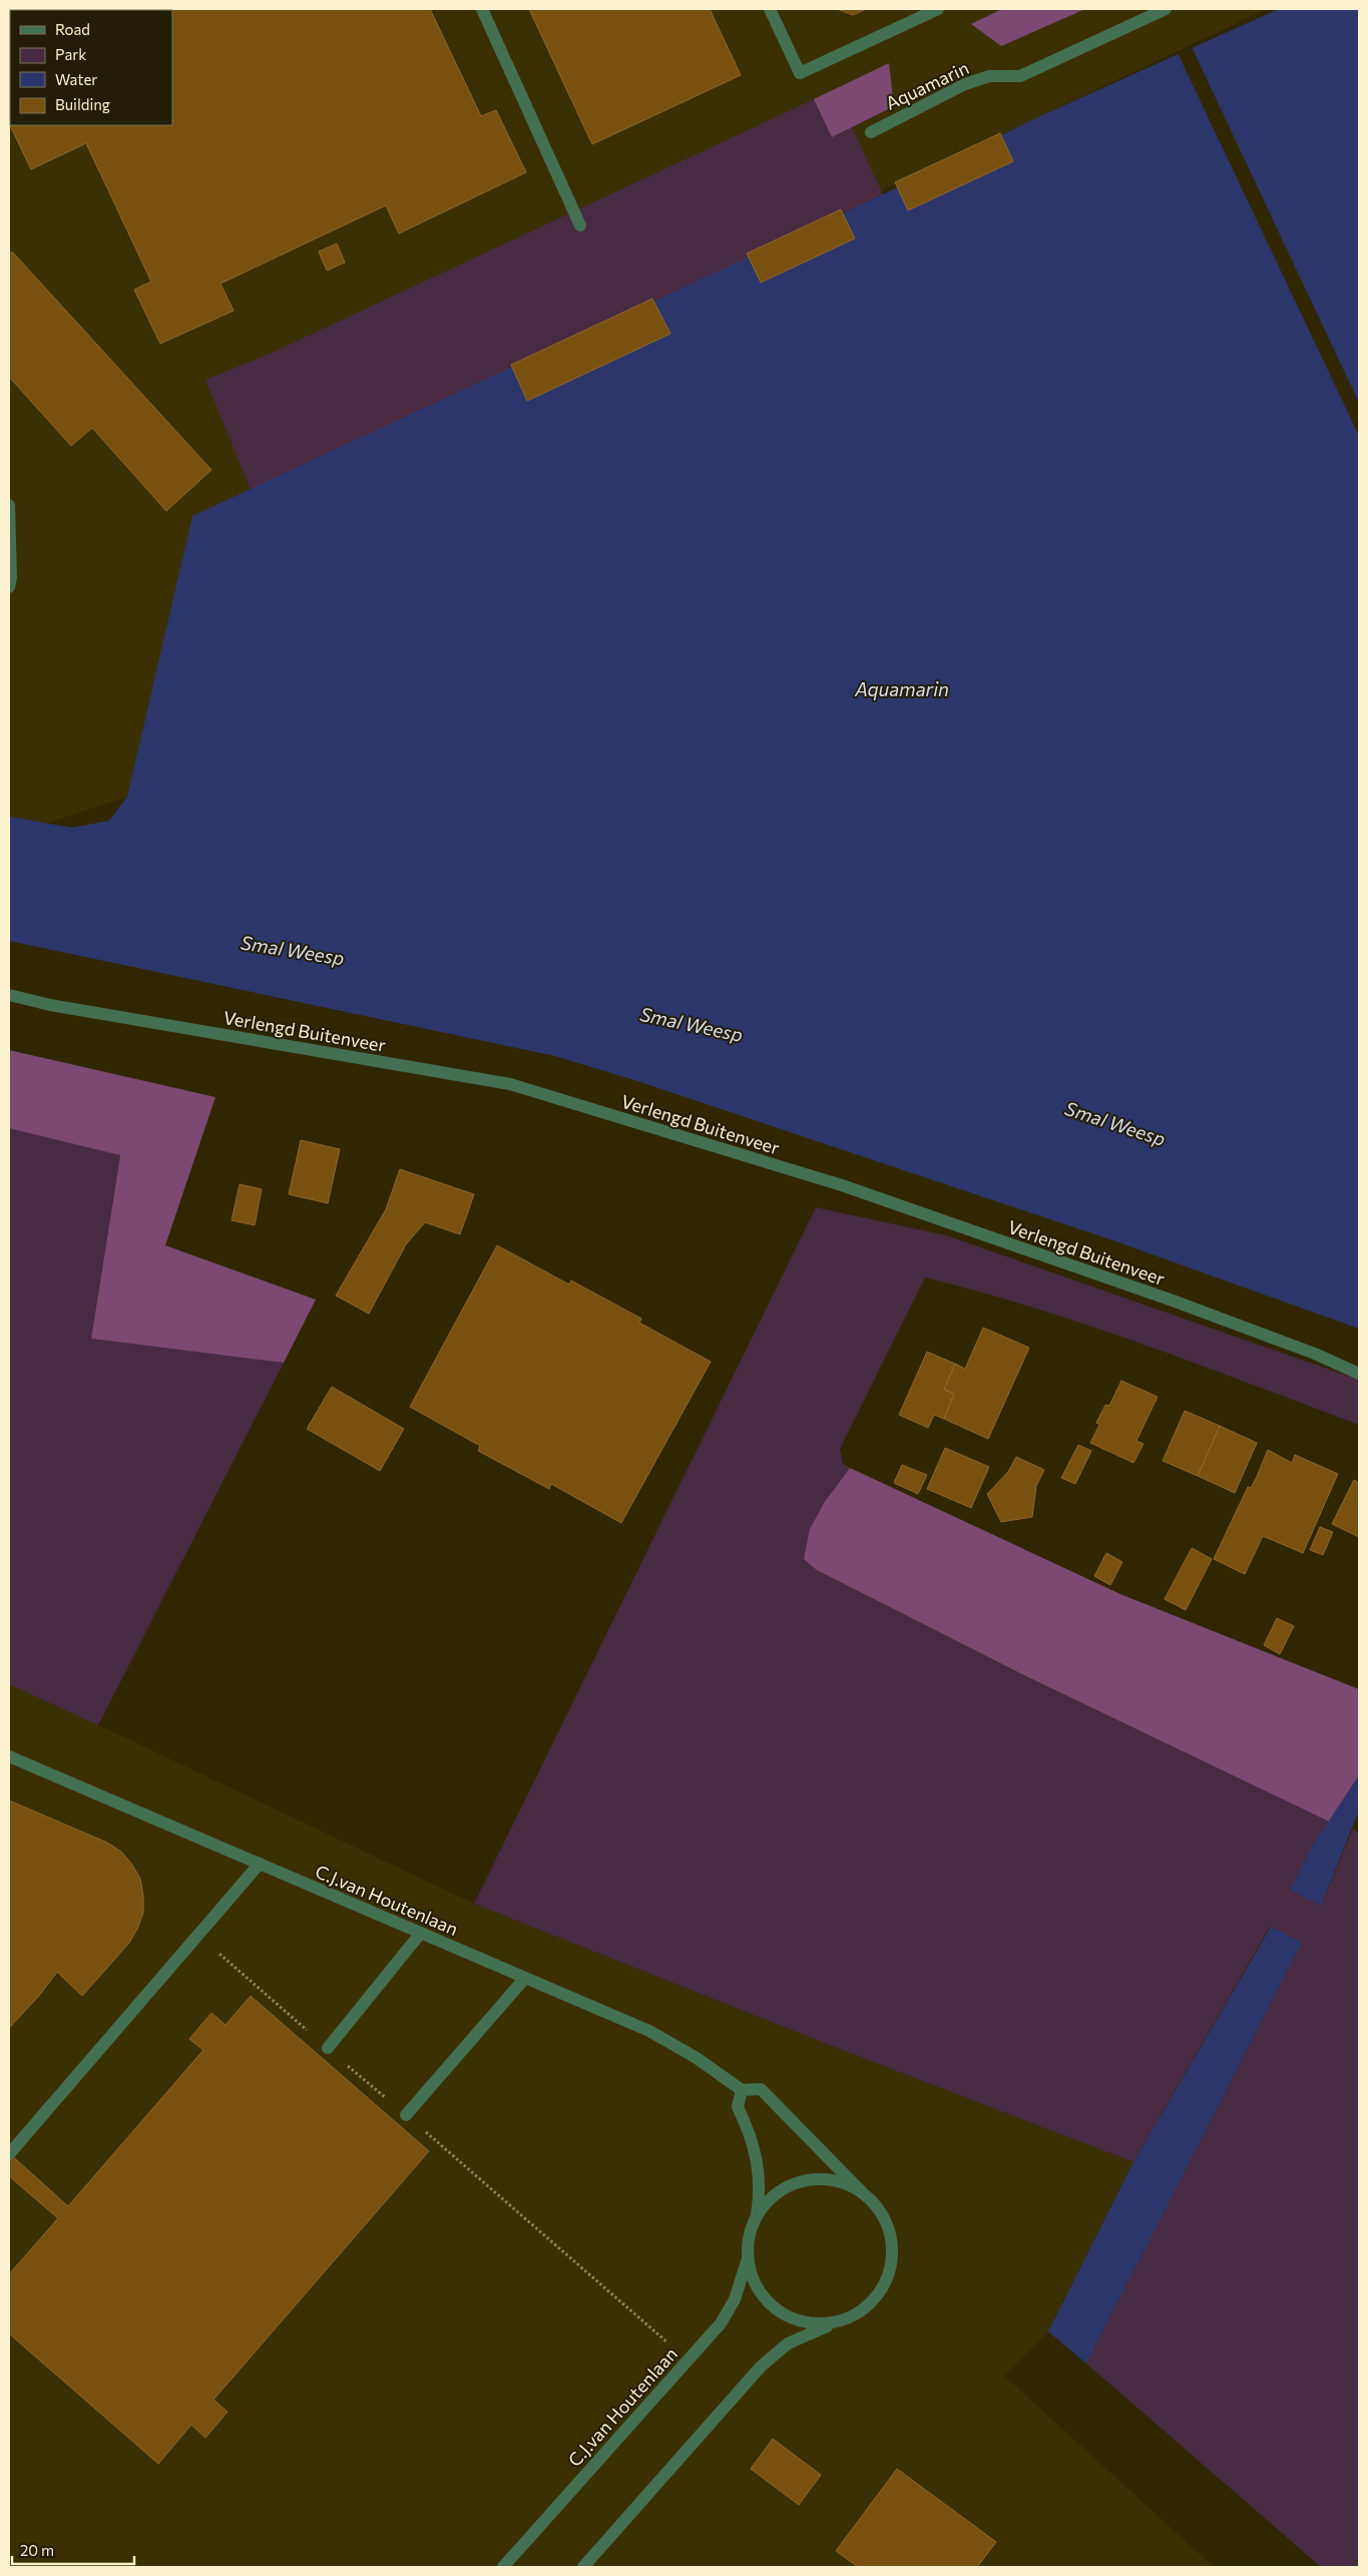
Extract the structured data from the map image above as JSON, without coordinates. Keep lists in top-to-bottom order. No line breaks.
{"streets":{"street":["Aquamarin","Verlengd Buitenveer","C.J.van Houtenlaan"]},"water":["Aquamarin","Smal Weesp"],"legend":["Road","Park","Water","Building"],"scale_bar":"20 m"}
